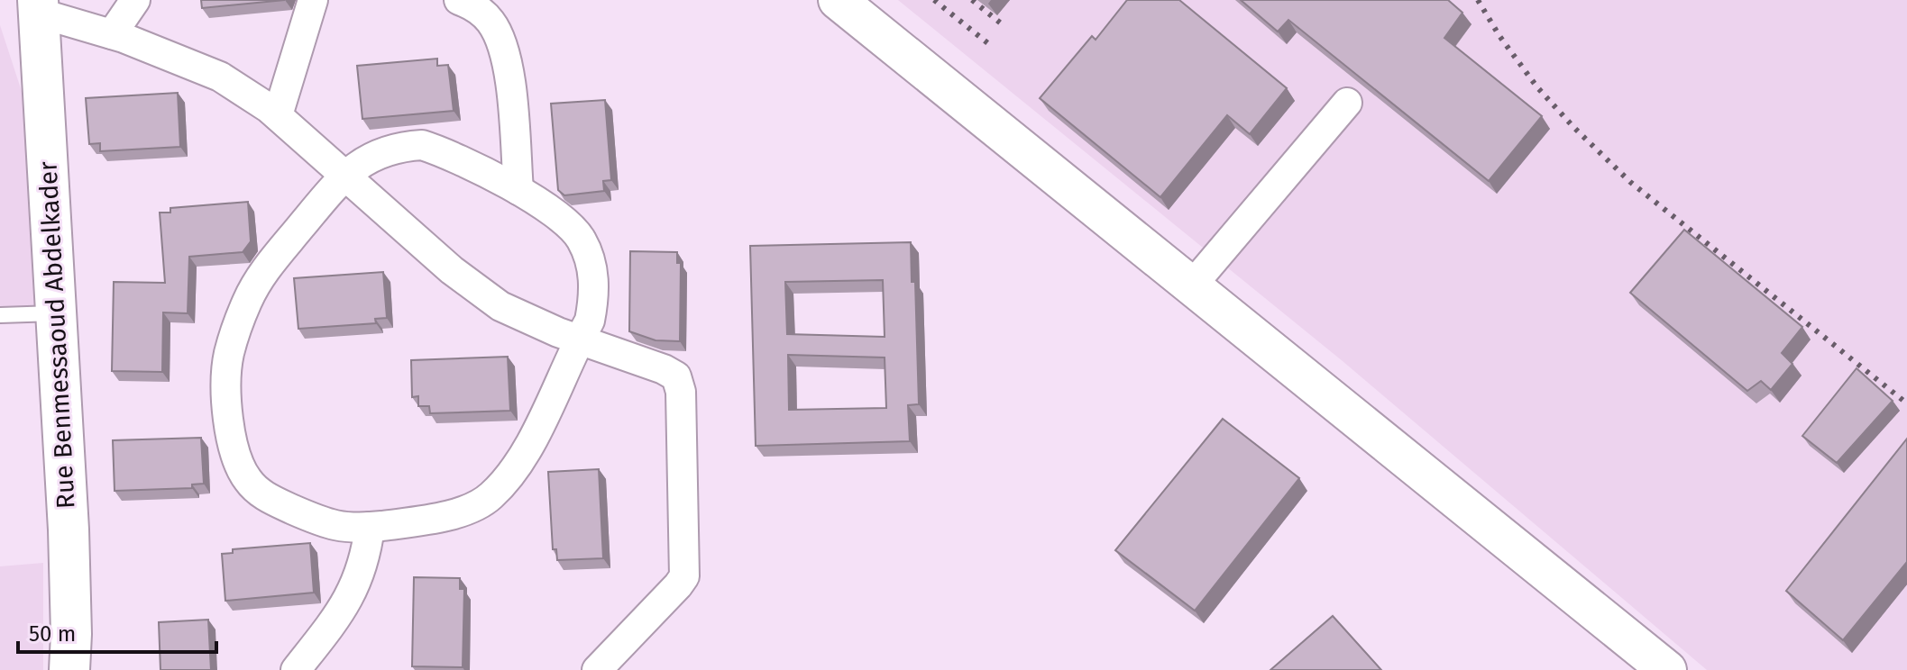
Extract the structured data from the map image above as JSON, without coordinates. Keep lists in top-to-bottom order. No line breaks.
{"streets":{"main road":["Rue Benmessaoud Abdelkader"]},"scale_bar":"50 m"}
